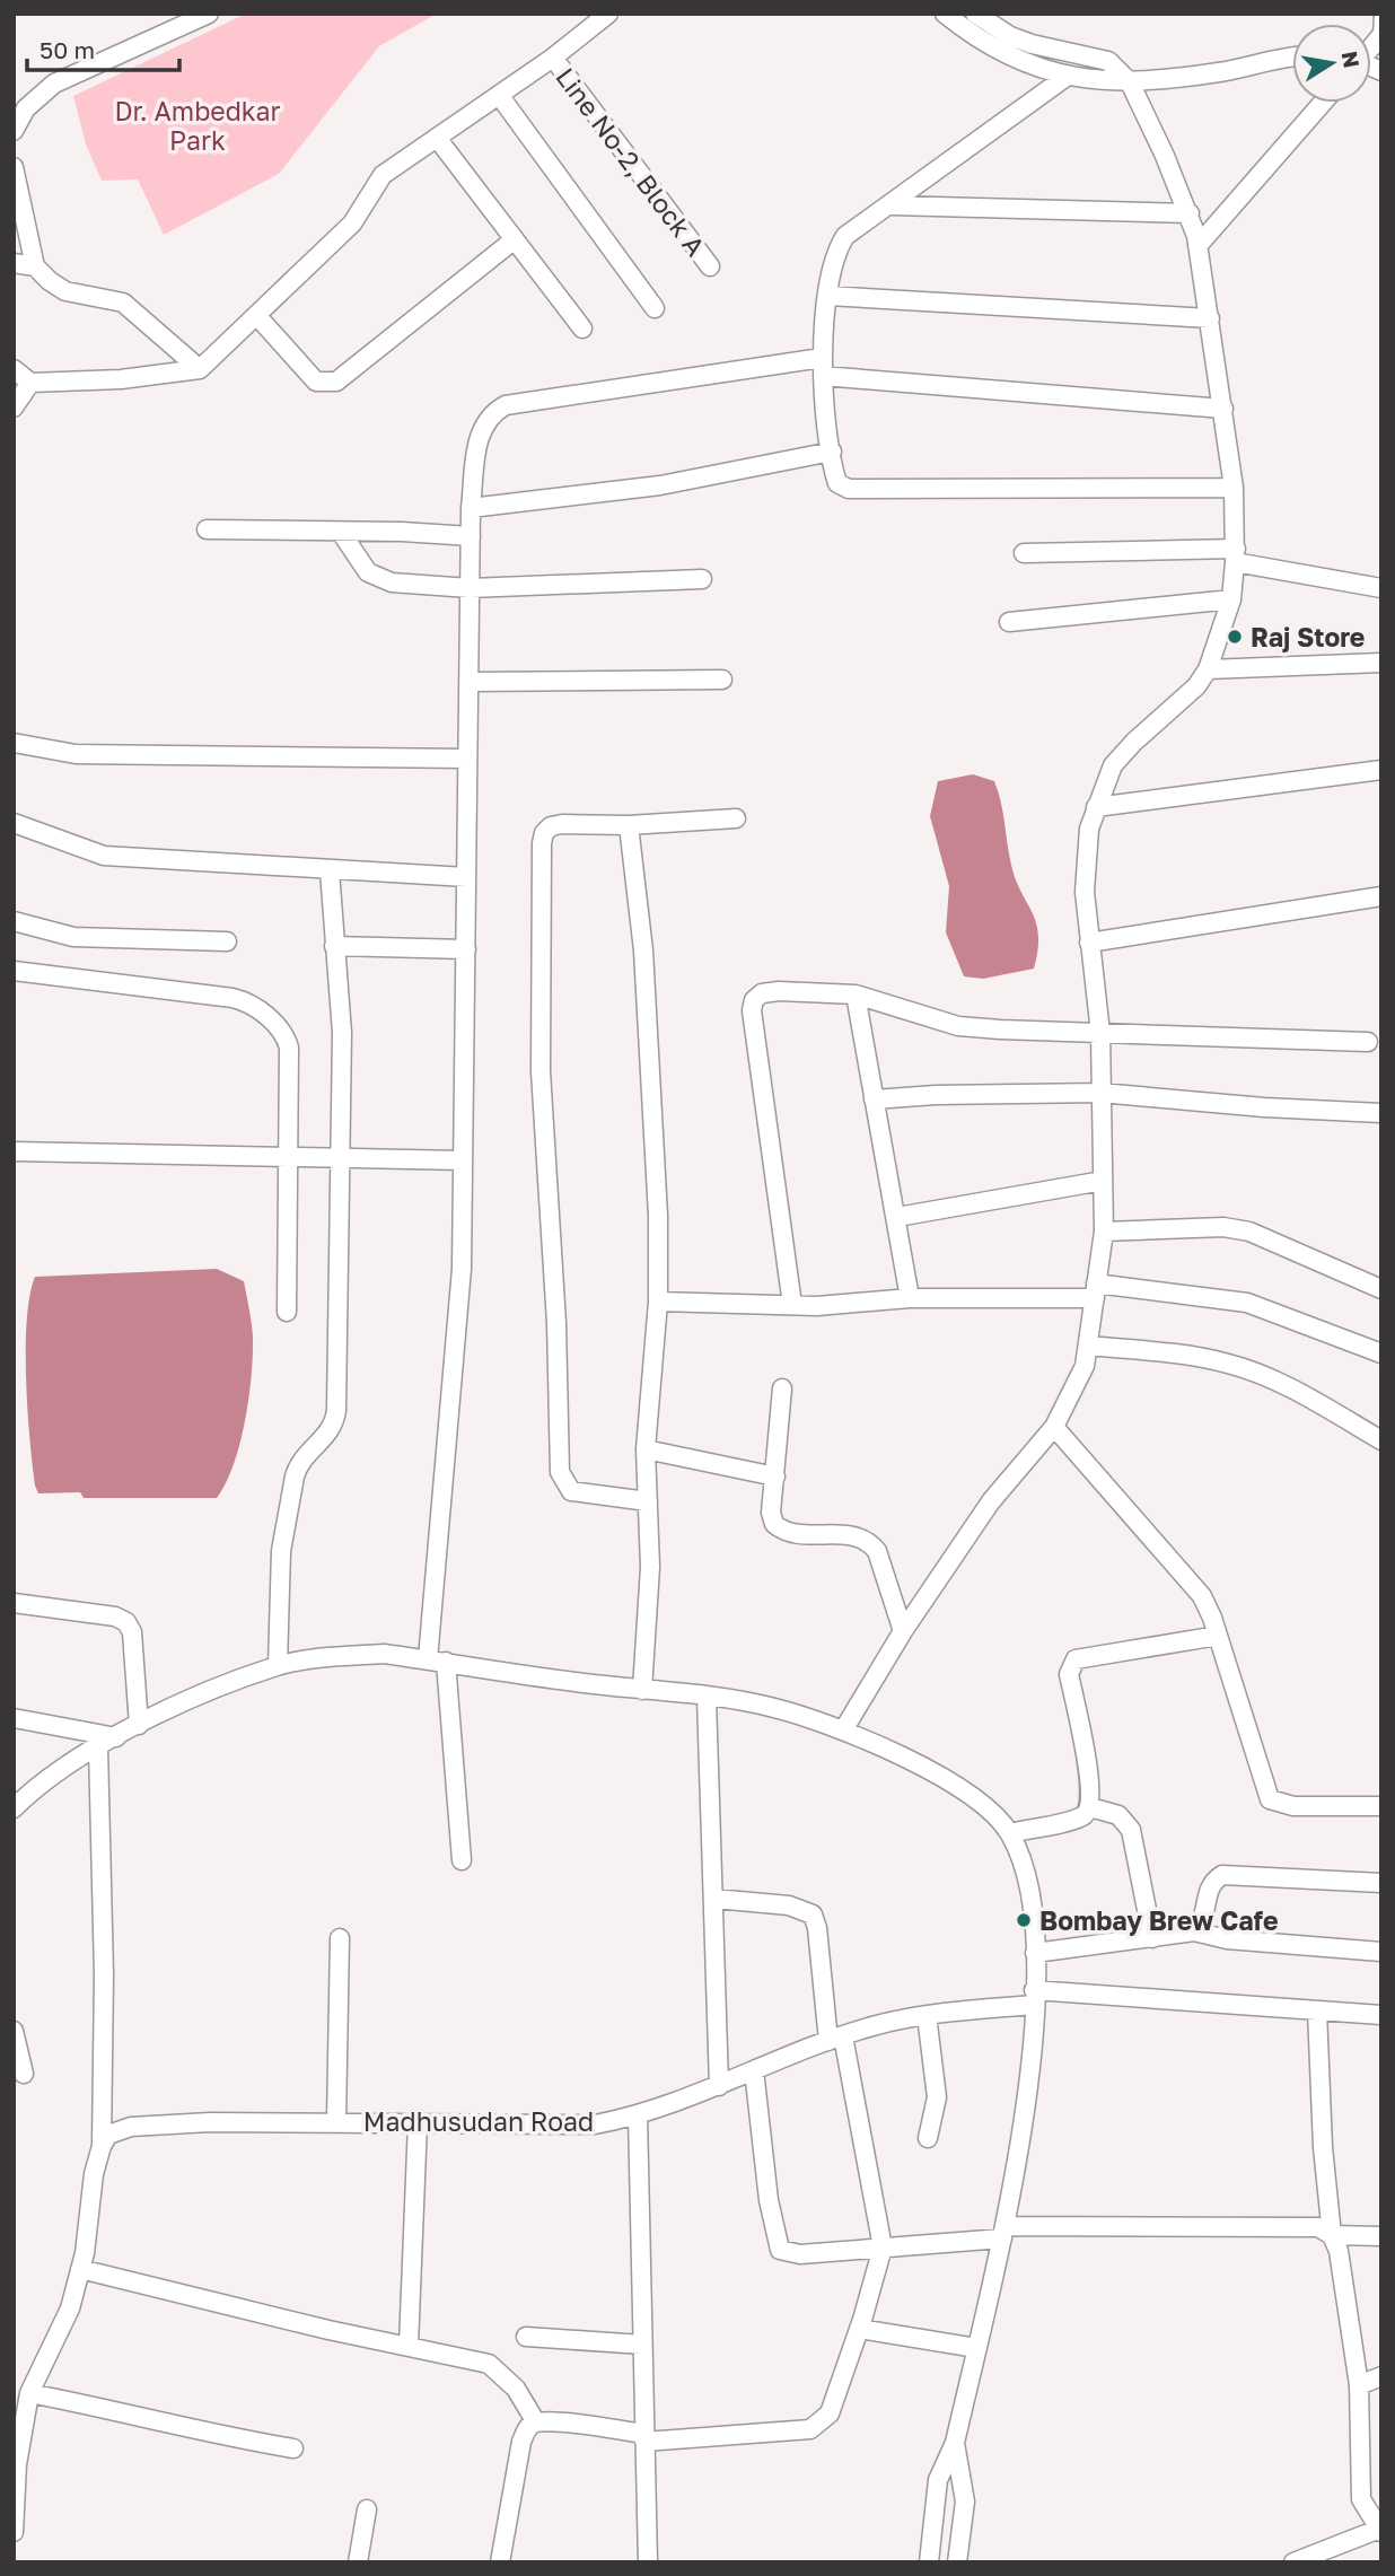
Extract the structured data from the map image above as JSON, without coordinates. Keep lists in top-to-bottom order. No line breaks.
{"streets":{"street":["Line No-2, Block A","Madhusudan Road"]},"parks":["Dr. Ambedkar Park"],"places":["Raj Store","Bombay Brew Cafe"],"scale_bar":"50 m","north":"right"}
